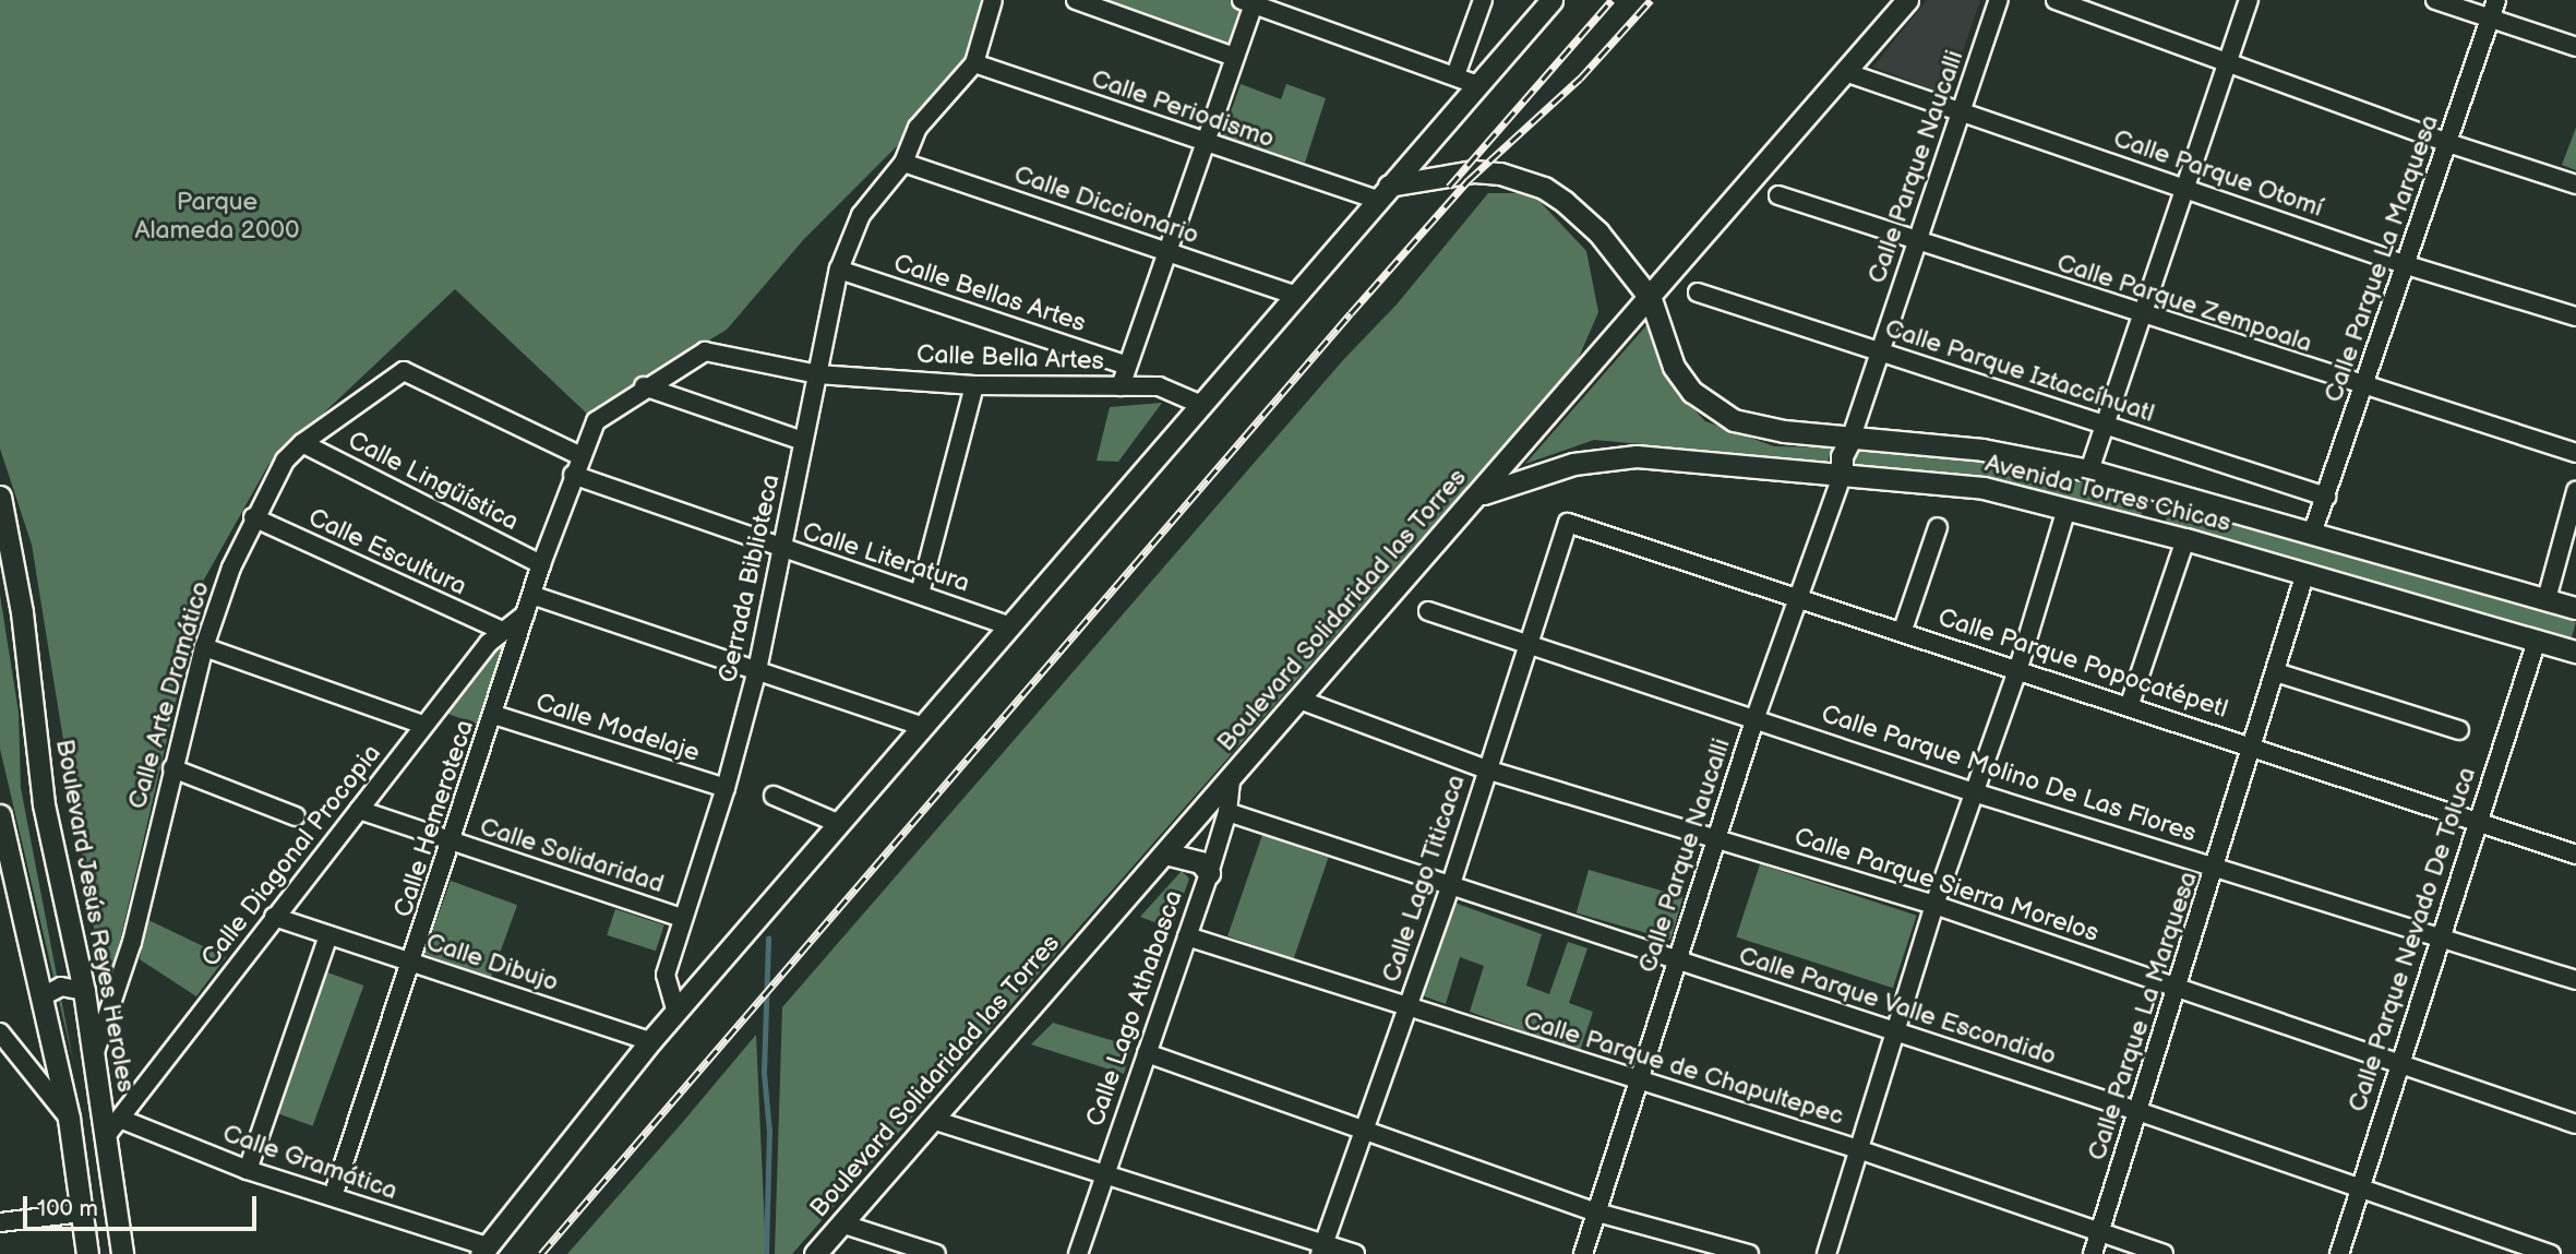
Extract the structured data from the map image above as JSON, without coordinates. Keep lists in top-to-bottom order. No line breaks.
{"streets":{"main road":["Avenida Torres Chicas","Boulevard Solidaridad las Torres","Boulevard Jesús Reyes Heroles"],"street":["Calle Periodismo","Calle Parque Naucalli","Calle Parque Otomí","Calle Diccionario","Calle Parque La Marquesa","Calle Bellas Artes","Calle Parque Zempoala","Calle Bella Artes","Calle Parque Iztaccíhuatl","Calle Lingüística","Calle Escultura","Calle Literatura","Cerrada Biblioteca","Calle Parque Popocatépetl","Calle Arte Dramático","Calle Modelaje","Calle Parque Molino De Las Flores","Calle Hemeroteca","Calle Diagonal Procopia","Calle Solidaridad","Calle Lago Titicaca","Calle Parque Sierra Morelos","Calle Parque Nevado De Toluca","Calle Dibujo","Calle Parque Valle Escondido","Calle Lago Athabasca","Calle Parque de Chapultepec","Calle Gramática"]},"crossings":[["Calle Periodismo","Avenida Torres Chicas"],["Calle Periodismo","Cerrada Biblioteca"],["Calle Parque Naucalli","Calle Parque Otomí"],["Calle Parque Naucalli","Calle Parque Zempoala"],["Calle Parque Naucalli","Calle Parque Iztaccíhuatl"],["Calle Parque Naucalli","Avenida Torres Chicas"],["Calle Parque Naucalli","Calle Parque Popocatépetl"],["Calle Parque Naucalli","Calle Parque Molino De Las Flores"],["Calle Parque Naucalli","Calle Parque Sierra Morelos"],["Calle Parque Naucalli","Calle Parque Valle Escondido"],["Calle Parque Naucalli","Calle Parque de Chapultepec"],["Calle Parque Otomí","Calle Parque La Marquesa"],["Calle Parque Otomí","Boulevard Solidaridad las Torres"],["Calle Diccionario","Cerrada Biblioteca"],["Calle Parque La Marquesa","Calle Parque Zempoala"],["Calle Parque La Marquesa","Calle Parque Iztaccíhuatl"],["Calle Parque La Marquesa","Avenida Torres Chicas"],["Calle Parque La Marquesa","Calle Parque Popocatépetl"],["Calle Parque La Marquesa","Calle Parque Molino De Las Flores"],["Calle Parque La Marquesa","Calle Parque Sierra Morelos"],["Calle Parque La Marquesa","Calle Parque Valle Escondido"],["Calle Parque La Marquesa","Calle Parque de Chapultepec"],["Calle Bellas Artes","Cerrada Biblioteca"],["Calle Bella Artes","Cerrada Biblioteca"],["Calle Bella Artes","Calle Hemeroteca"],["Calle Lingüística","Calle Arte Dramático"],["Calle Lingüística","Calle Hemeroteca"],["Avenida Torres Chicas","Boulevard Solidaridad las Torres"],["Avenida Torres Chicas","Calle Parque Nevado De Toluca"],["Calle Escultura","Calle Arte Dramático"],["Calle Escultura","Calle Diagonal Procopia"],["Calle Literatura","Cerrada Biblioteca"],["Calle Literatura","Calle Hemeroteca"],["Cerrada Biblioteca","Calle Modelaje"],["Cerrada Biblioteca","Calle Solidaridad"],["Boulevard Solidaridad las Torres","Calle Parque Sierra Morelos"],["Boulevard Solidaridad las Torres","Calle Lago Athabasca"],["Calle Parque Popocatépetl","Calle Lago Titicaca"],["Calle Parque Popocatépetl","Calle Parque Nevado De Toluca"],["Calle Arte Dramático","Calle Hemeroteca"],["Calle Arte Dramático","Boulevard Jesús Reyes Heroles"],["Calle Modelaje","Calle Hemeroteca"],["Calle Parque Molino De Las Flores","Calle Lago Titicaca"],["Calle Parque Molino De Las Flores","Calle Parque Nevado De Toluca"],["Calle Hemeroteca","Calle Diagonal Procopia"],["Calle Hemeroteca","Calle Solidaridad"],["Calle Hemeroteca","Calle Dibujo"],["Calle Hemeroteca","Calle Gramática"],["Calle Diagonal Procopia","Calle Solidaridad"],["Calle Diagonal Procopia","Boulevard Jesús Reyes Heroles"],["Calle Diagonal Procopia","Calle Dibujo"],["Calle Diagonal Procopia","Calle Gramática"],["Calle Lago Titicaca","Calle Parque Sierra Morelos"],["Calle Lago Titicaca","Calle Parque Valle Escondido"],["Calle Lago Titicaca","Calle Parque de Chapultepec"],["Calle Parque Sierra Morelos","Calle Parque Nevado De Toluca"],["Calle Parque Nevado De Toluca","Calle Parque Valle Escondido"],["Calle Parque Valle Escondido","Calle Lago Athabasca"],["Calle Lago Athabasca","Calle Parque de Chapultepec"]],"parks":["Parque Alameda 2000"],"scale_bar":"100 m"}
